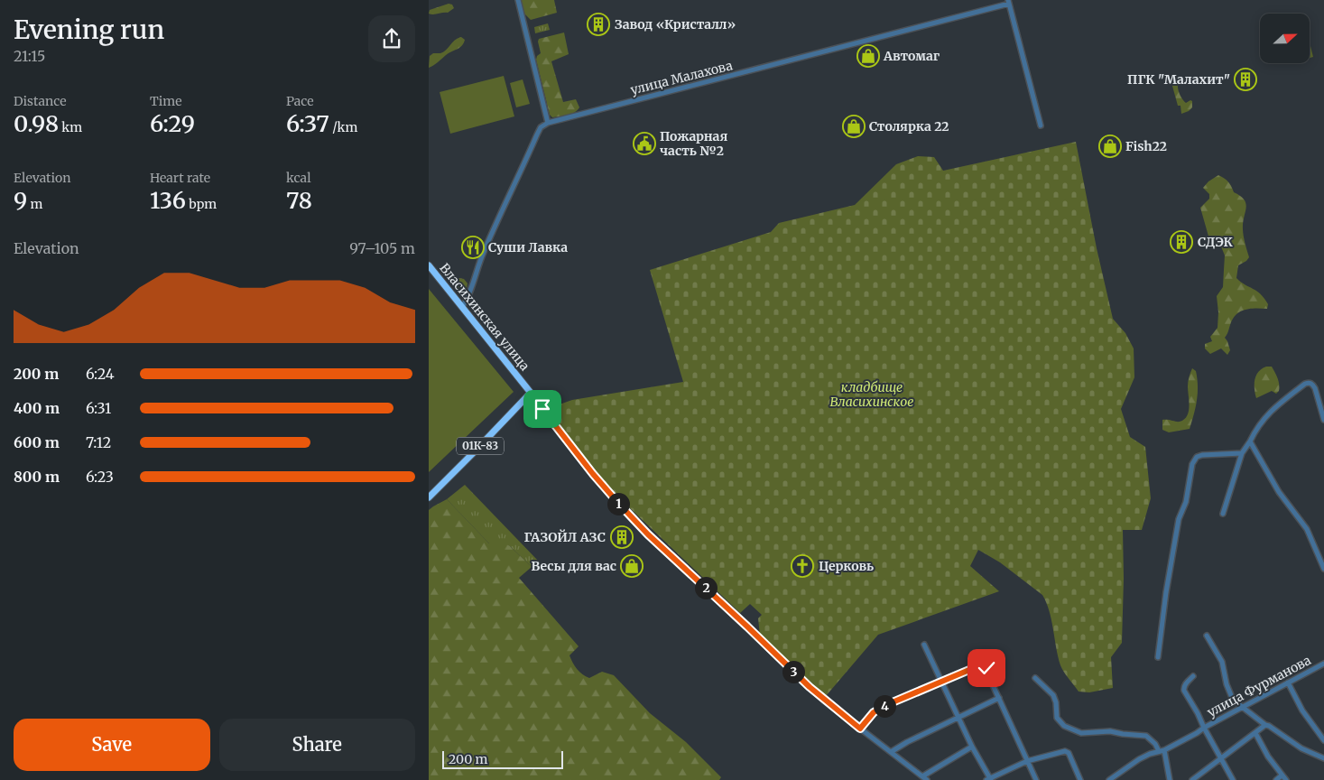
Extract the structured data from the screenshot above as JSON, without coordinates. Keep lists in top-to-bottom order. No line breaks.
{"streets":{"highway":["Власихинская улица","01К-83"],"street":["улица Малахова","улица Фурманова"]},"crossings":[["Власихинская улица","01К-83"]],"parks":["кладбище Власихинское"],"places":{"building":["Завод «Кристалл»","ПГК \"Малахит\"","СДЭК","ГАЗОЙЛ АЗС"],"shop":["Автомаг","Столярка 22","Fish22","Весы для вас"],"public building":["Пожарная часть №2"],"restaurant":["Суши Лавка"],"church":["Церковь"]},"scale_bar":"200 m","north":"right","page":{"heading":["Evening run","21:15"],"stats":[["Distance","0.98 km"],["Time","6:29"],["Pace","6:37 /km"],["Elevation","9 m"],["Heart rate","136 bpm"],["kcal","78"]],"chart":["Elevation","97–105 m"],"list":[{"name":"200 m","note":"6:24"},{"name":"400 m","note":"6:31"},{"name":"600 m","note":"7:12"},{"name":"800 m","note":"6:23"}],"pins":["1","2","3","4"],"buttons":["Save","Share"],"scale":"200 m"}}
